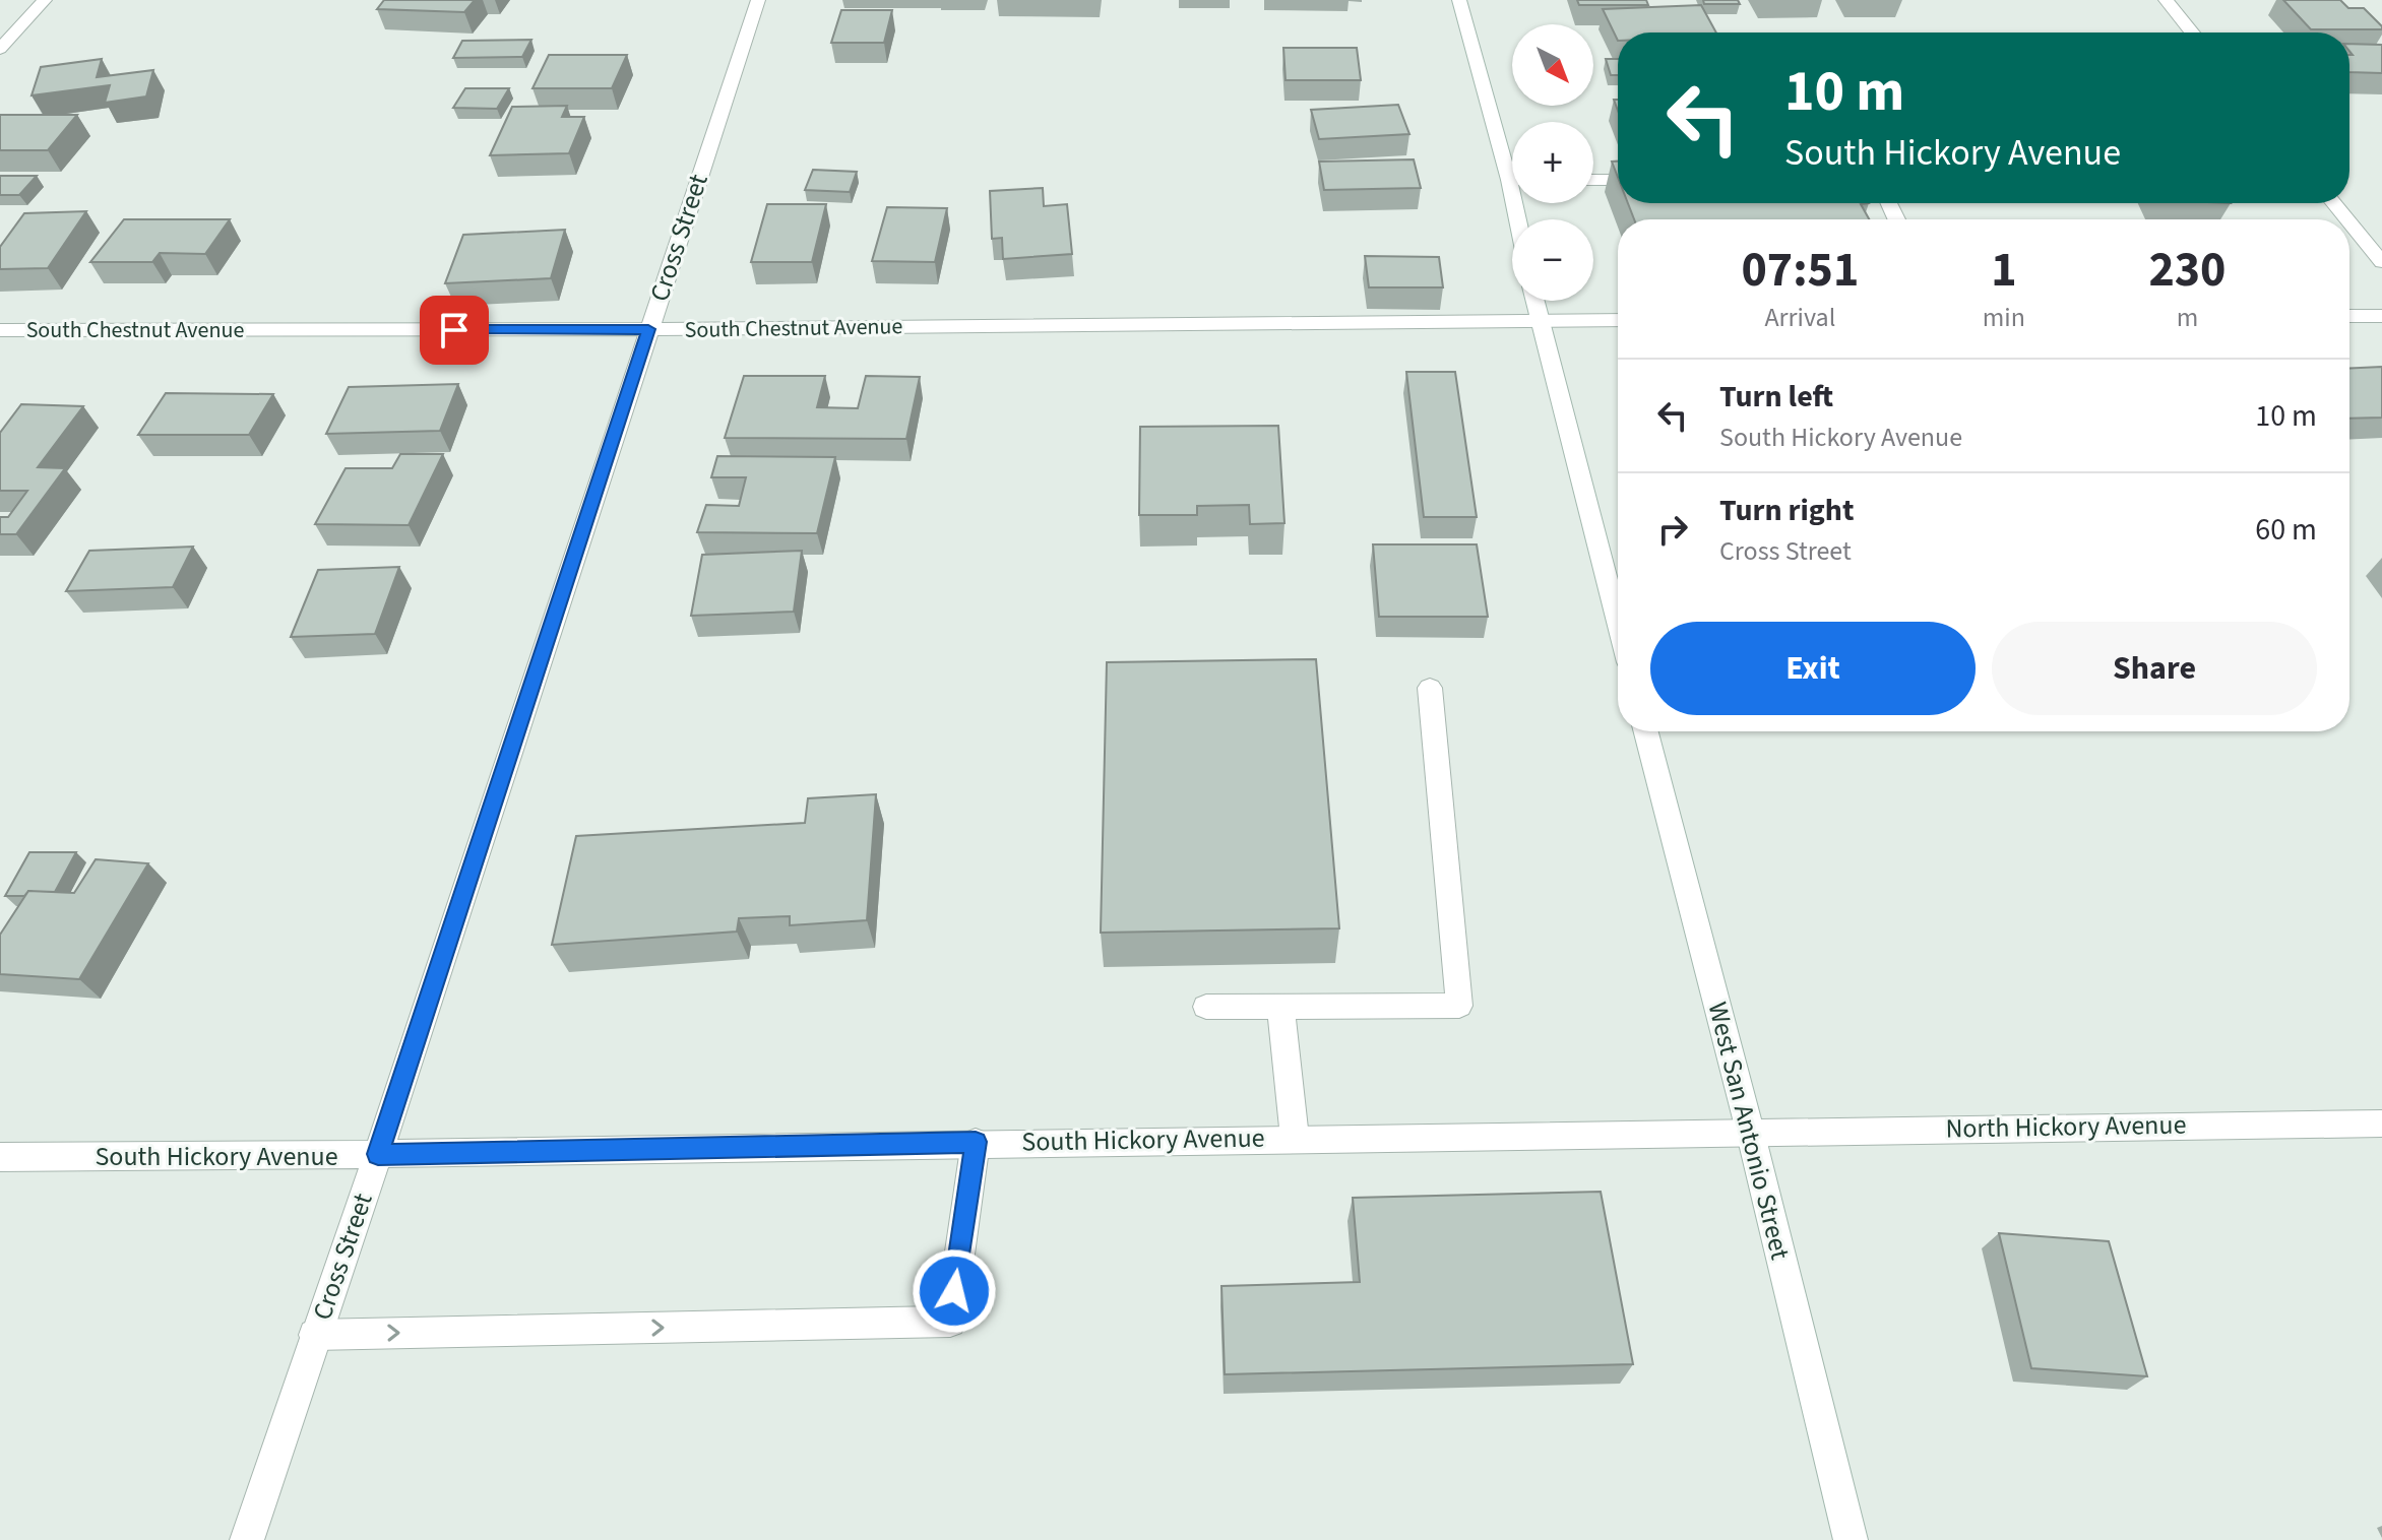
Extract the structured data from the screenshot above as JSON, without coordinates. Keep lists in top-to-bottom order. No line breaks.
{"streets":{"street":["Cross Street","South Chestnut Avenue","North Hickory Avenue","West San Antonio Street","South Hickory Avenue"]},"crossings":[["Cross Street","South Chestnut Avenue"],["Cross Street","South Hickory Avenue"],["North Hickory Avenue","West San Antonio Street"],["North Hickory Avenue","South Hickory Avenue"],["West San Antonio Street","South Hickory Avenue"]],"north":"bottom right","page":{"map_buttons":["+","−"],"turn":["10 m","South Hickory Avenue"],"eta":["07:51","Arrival","1","min","230","m"],"list":[{"name":"Turn left","note":"South Hickory Avenue","value":"10 m"},{"name":"Turn right","note":"Cross Street","value":"60 m"}],"buttons":["Exit","Share"]}}
